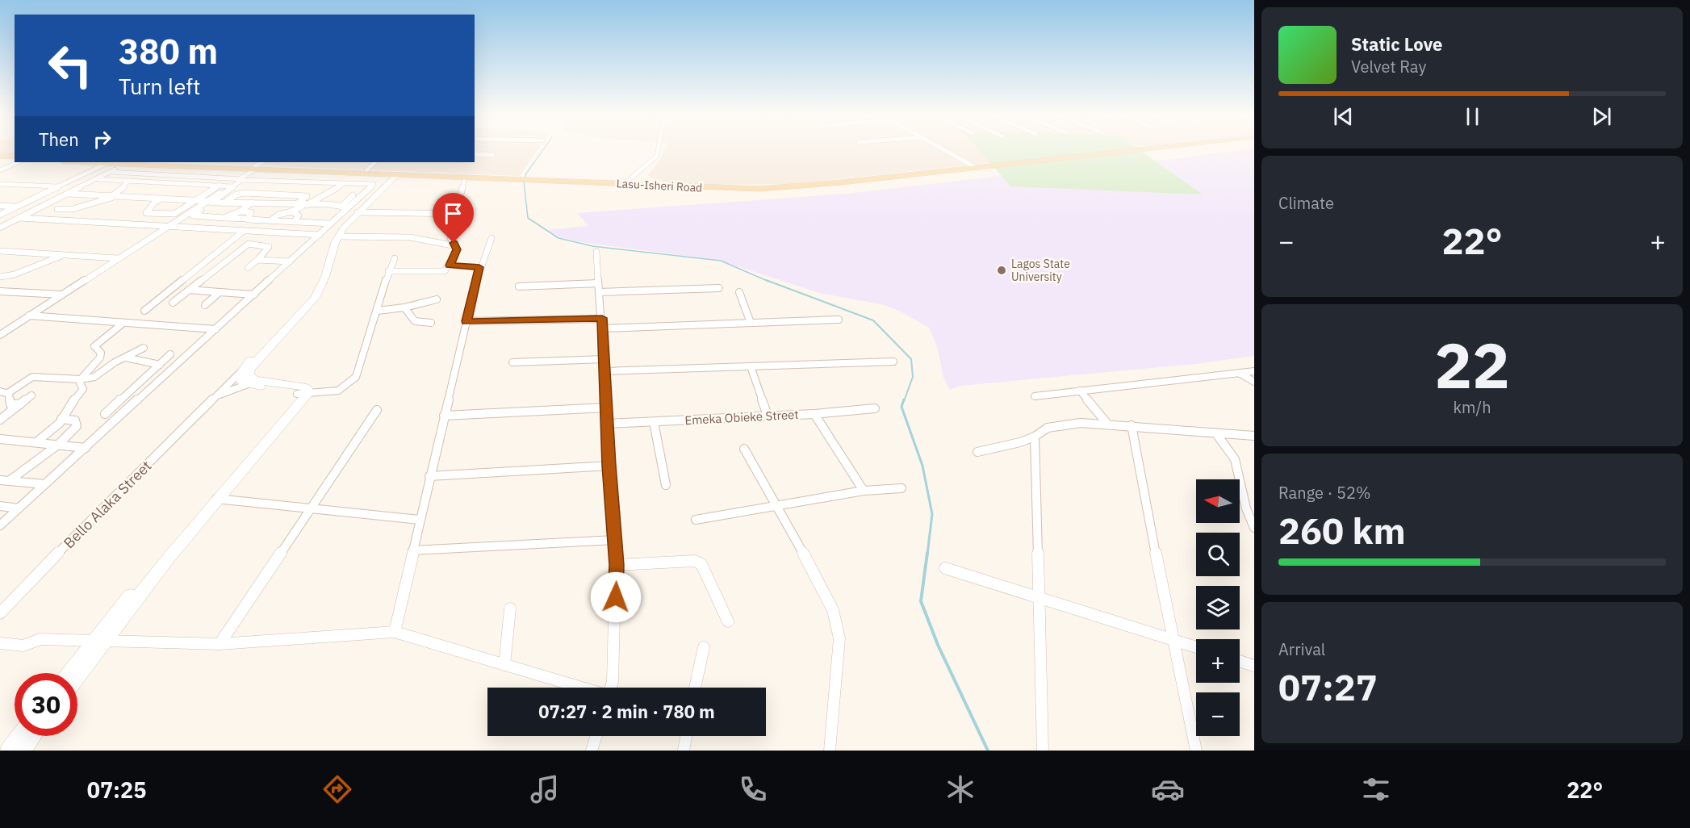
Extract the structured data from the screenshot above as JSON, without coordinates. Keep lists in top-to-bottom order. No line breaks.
{"streets":{"main road":["Lasu-Isheri Road"],"street":["Emeka Obieke Street","Bello Alaka Street"]},"places":["Lagos State University"],"north":"left","page":{"turn":["380 m","Turn left"],"song":["Static Love","Velvet Ray"],"then":"Then","tile":["Climate",["22","km/h"],["Range · 52%","260 km"],["Arrival","07:27"]],"heat":["−","22°","+"],"map_buttons":["+","−"],"limit":"30","trip":"07:27 · 2 min · 780 m","tabs":["07:25","22°"]}}
